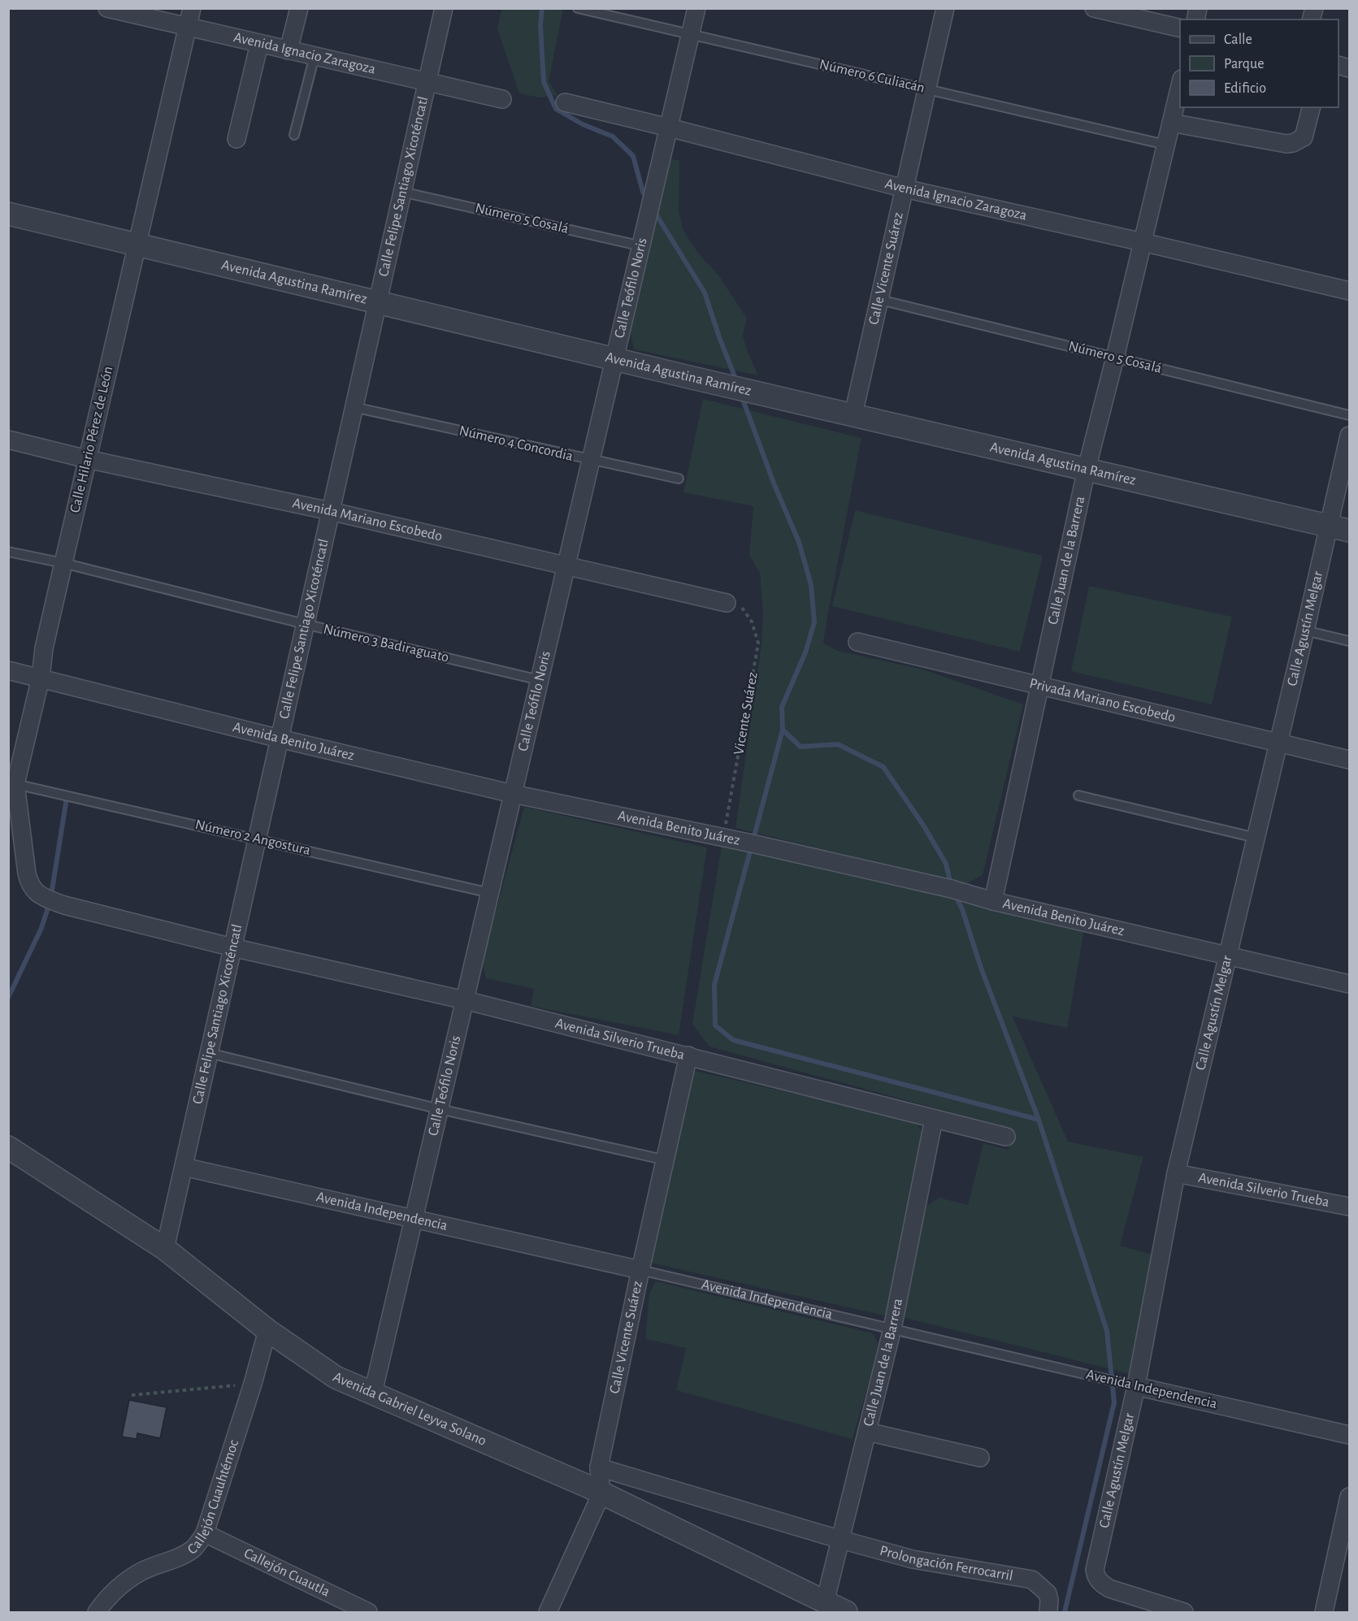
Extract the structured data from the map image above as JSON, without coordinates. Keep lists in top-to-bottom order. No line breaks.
{"streets":{"street":["Avenida Ignacio Zaragoza","Calle Felipe Santiago Xicoténcatl","Calle Vicente Suárez","Avenida Agustina Ramírez","Calle Teófilo Noris","Calle Hilario Pérez de León","Avenida Mariano Escobedo","Calle Juan de la Barrera","Calle Agustín Melgar","Privada Mariano Escobedo","Avenida Benito Juárez","Avenida Silverio Trueba","Avenida Independencia","Avenida Gabriel Leyva Solano","Callejón Cuauhtémoc","Prolongación Ferrocarril","Callejón Cuautla"],"lane":["Número 6 Culiacán","Número 5 Cosalá","Número 4 Concordia","Número 3 Badiraguato","Número 2 Angostura"],"path":["Vicente Suárez"]},"crossings":[["Avenida Ignacio Zaragoza","Calle Felipe Santiago Xicoténcatl"],["Avenida Ignacio Zaragoza","Calle Vicente Suárez"],["Avenida Ignacio Zaragoza","Calle Teófilo Noris"],["Avenida Ignacio Zaragoza","Calle Hilario Pérez de León"],["Avenida Ignacio Zaragoza","Calle Juan de la Barrera"],["Número 6 Culiacán","Calle Vicente Suárez"],["Número 6 Culiacán","Calle Teófilo Noris"],["Número 6 Culiacán","Calle Juan de la Barrera"],["Calle Felipe Santiago Xicoténcatl","Número 5 Cosalá"],["Calle Felipe Santiago Xicoténcatl","Avenida Agustina Ramírez"],["Calle Felipe Santiago Xicoténcatl","Número 4 Concordia"],["Calle Felipe Santiago Xicoténcatl","Avenida Mariano Escobedo"],["Calle Felipe Santiago Xicoténcatl","Número 3 Badiraguato"],["Calle Felipe Santiago Xicoténcatl","Avenida Benito Juárez"],["Calle Felipe Santiago Xicoténcatl","Número 2 Angostura"],["Calle Felipe Santiago Xicoténcatl","Avenida Silverio Trueba"],["Calle Felipe Santiago Xicoténcatl","Avenida Independencia"],["Calle Felipe Santiago Xicoténcatl","Avenida Gabriel Leyva Solano"],["Número 5 Cosalá","Calle Vicente Suárez"],["Número 5 Cosalá","Calle Teófilo Noris"],["Número 5 Cosalá","Calle Juan de la Barrera"],["Calle Vicente Suárez","Avenida Agustina Ramírez"],["Calle Vicente Suárez","Avenida Silverio Trueba"],["Calle Vicente Suárez","Avenida Independencia"],["Calle Vicente Suárez","Avenida Gabriel Leyva Solano"],["Calle Vicente Suárez","Prolongación Ferrocarril"],["Avenida Agustina Ramírez","Calle Teófilo Noris"],["Avenida Agustina Ramírez","Calle Hilario Pérez de León"],["Avenida Agustina Ramírez","Calle Juan de la Barrera"],["Avenida Agustina Ramírez","Calle Agustín Melgar"],["Calle Teófilo Noris","Número 4 Concordia"],["Calle Teófilo Noris","Avenida Mariano Escobedo"],["Calle Teófilo Noris","Número 3 Badiraguato"],["Calle Teófilo Noris","Avenida Benito Juárez"],["Calle Teófilo Noris","Número 2 Angostura"],["Calle Teófilo Noris","Avenida Silverio Trueba"],["Calle Teófilo Noris","Avenida Independencia"],["Calle Teófilo Noris","Avenida Gabriel Leyva Solano"],["Calle Hilario Pérez de León","Avenida Mariano Escobedo"],["Calle Hilario Pérez de León","Número 3 Badiraguato"],["Calle Hilario Pérez de León","Avenida Benito Juárez"],["Calle Hilario Pérez de León","Número 2 Angostura"],["Calle Hilario Pérez de León","Avenida Silverio Trueba"],["Avenida Mariano Escobedo","Vicente Suárez"],["Calle Juan de la Barrera","Privada Mariano Escobedo"],["Calle Juan de la Barrera","Avenida Benito Juárez"],["Calle Juan de la Barrera","Avenida Silverio Trueba"],["Calle Juan de la Barrera","Avenida Independencia"],["Calle Juan de la Barrera","Avenida Gabriel Leyva Solano"],["Calle Juan de la Barrera","Prolongación Ferrocarril"],["Calle Agustín Melgar","Privada Mariano Escobedo"],["Calle Agustín Melgar","Avenida Benito Juárez"],["Calle Agustín Melgar","Avenida Silverio Trueba"],["Calle Agustín Melgar","Avenida Independencia"],["Vicente Suárez","Avenida Benito Juárez"],["Avenida Gabriel Leyva Solano","Callejón Cuauhtémoc"],["Callejón Cuauhtémoc","Callejón Cuautla"]],"legend":["Calle","Parque","Edificio"]}
